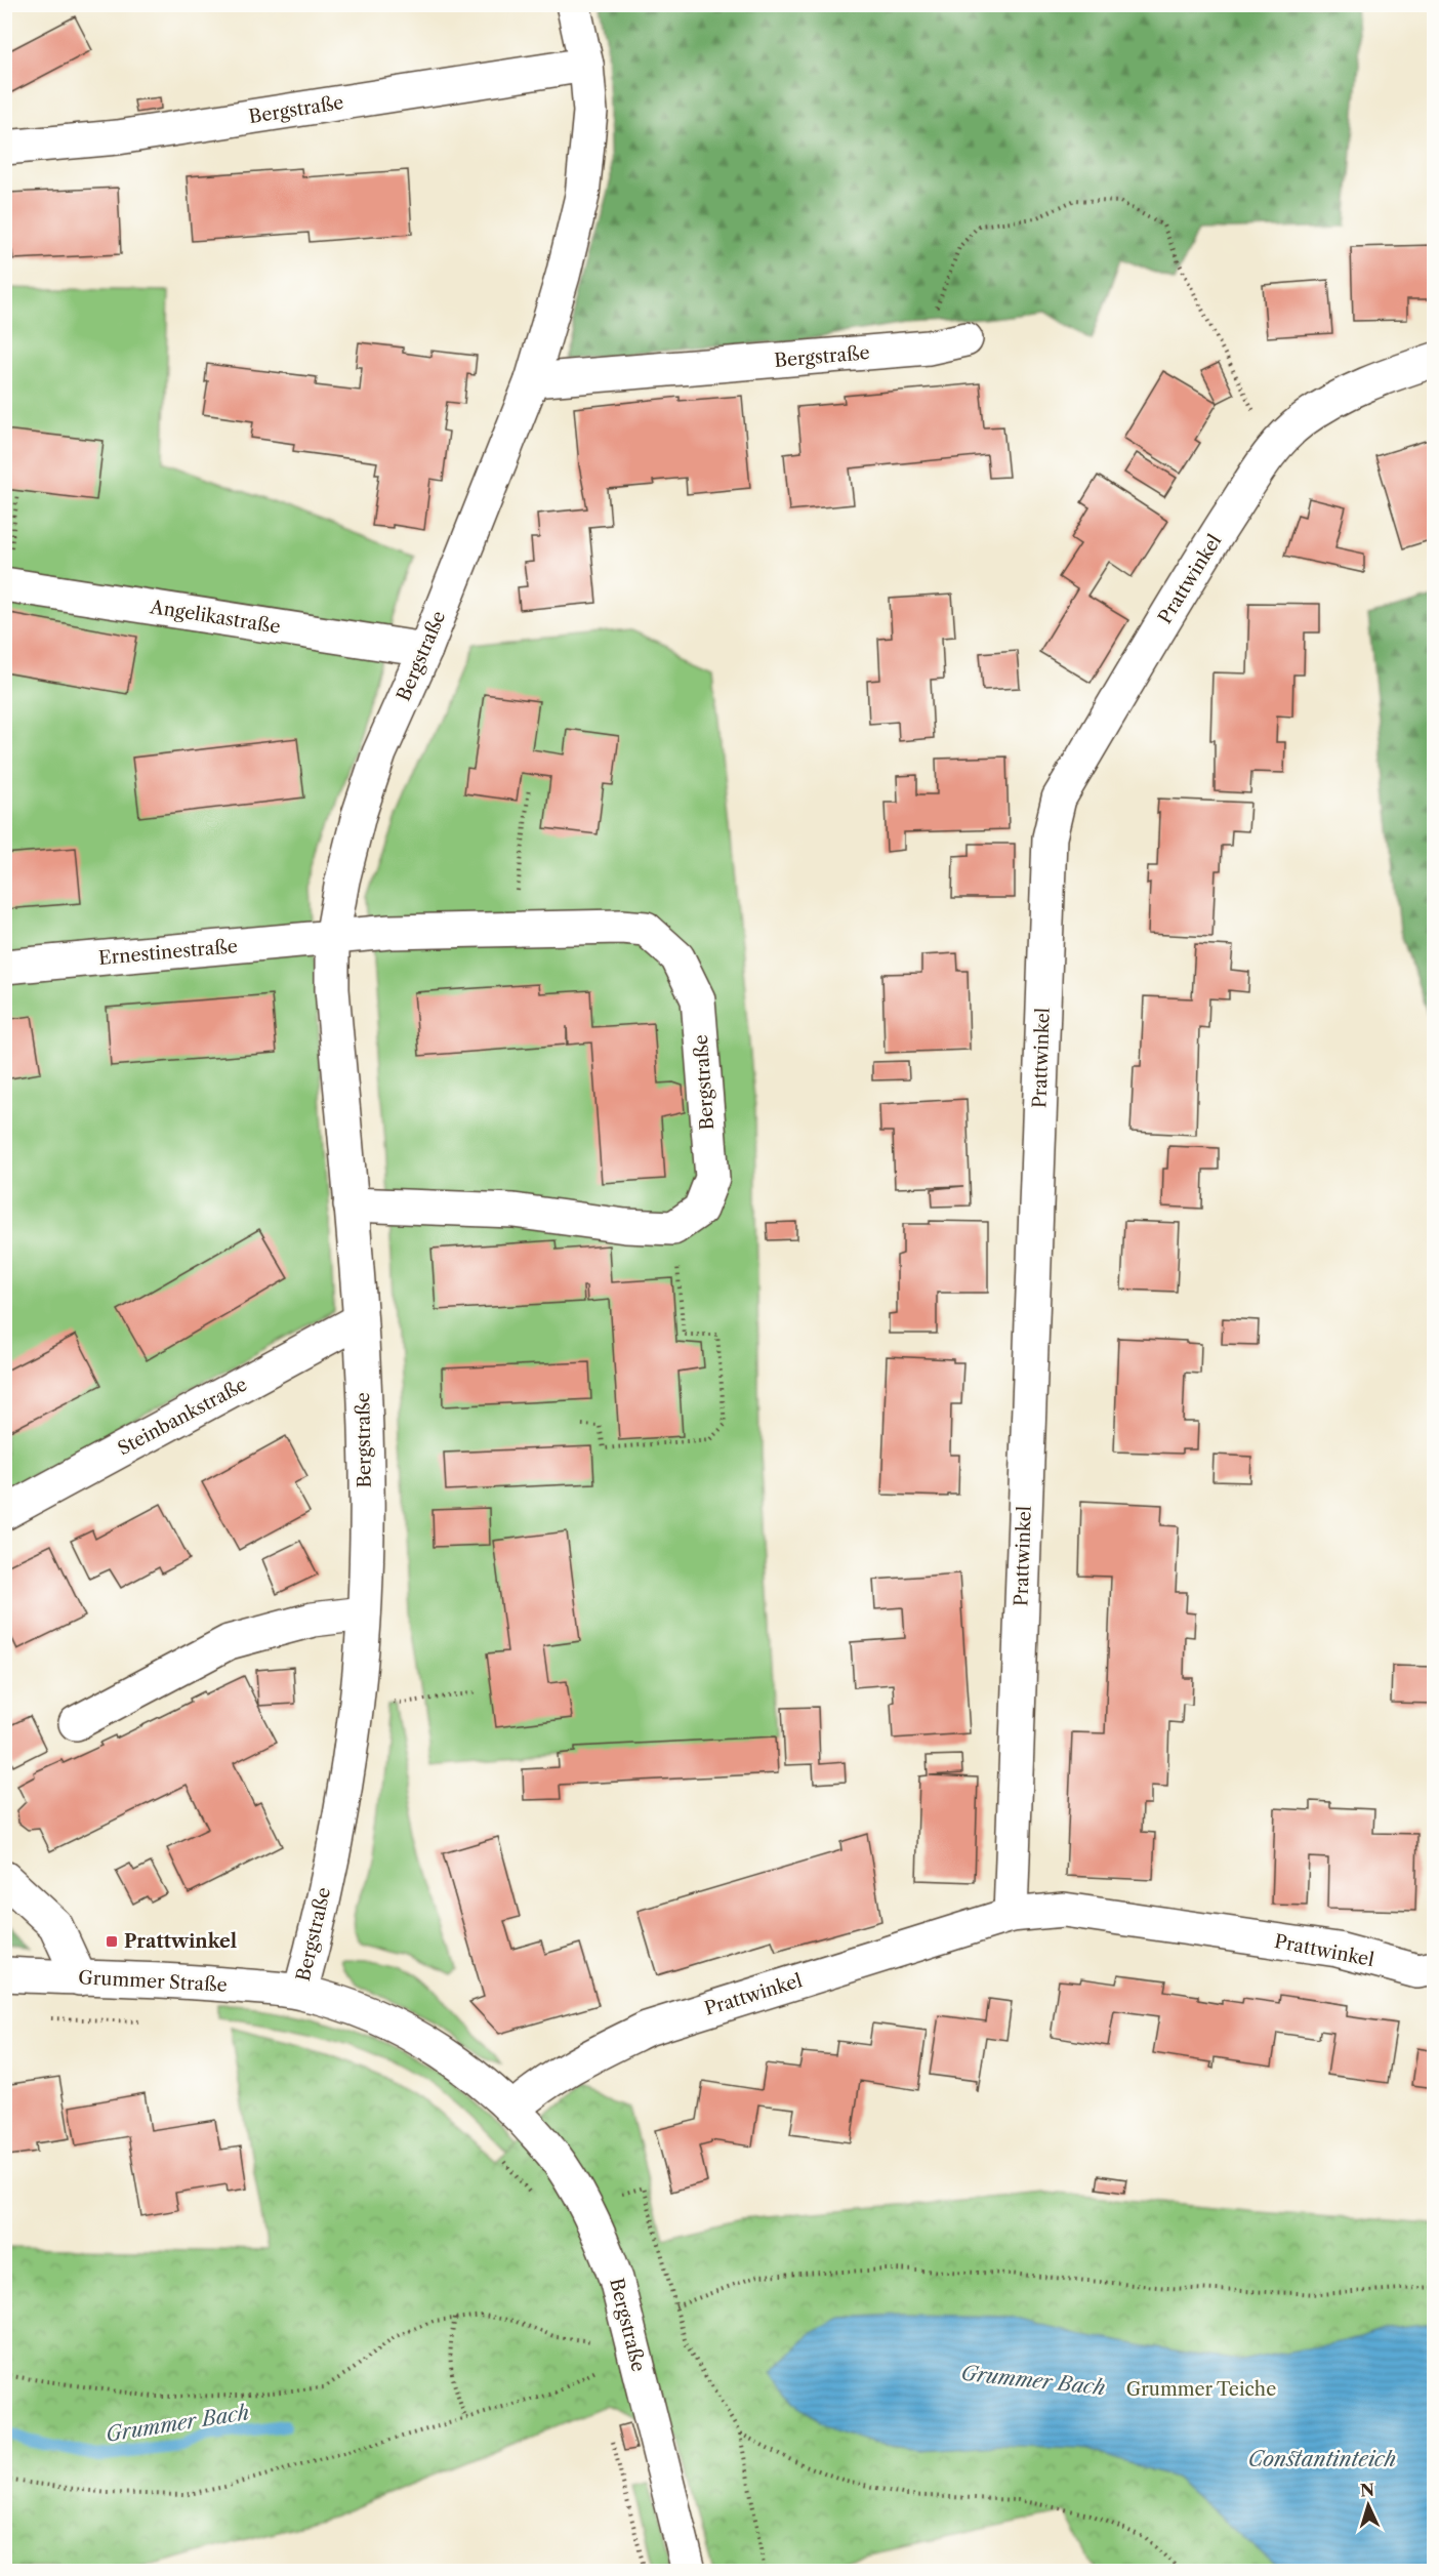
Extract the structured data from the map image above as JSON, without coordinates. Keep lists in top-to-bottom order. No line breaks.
{"streets":{"street":["Bergstraße","Prattwinkel","Angelikastraße","Ernestinestraße","Steinbankstraße","Grummer Straße"]},"crossings":[["Bergstraße","Prattwinkel"],["Bergstraße","Angelikastraße"],["Bergstraße","Ernestinestraße"],["Bergstraße","Steinbankstraße"],["Bergstraße","Grummer Straße"]],"water":["Grummer Bach","Constantinteich"],"parks":["Grummer Teiche"],"places":{"transit":["Prattwinkel"]},"north":"top"}
